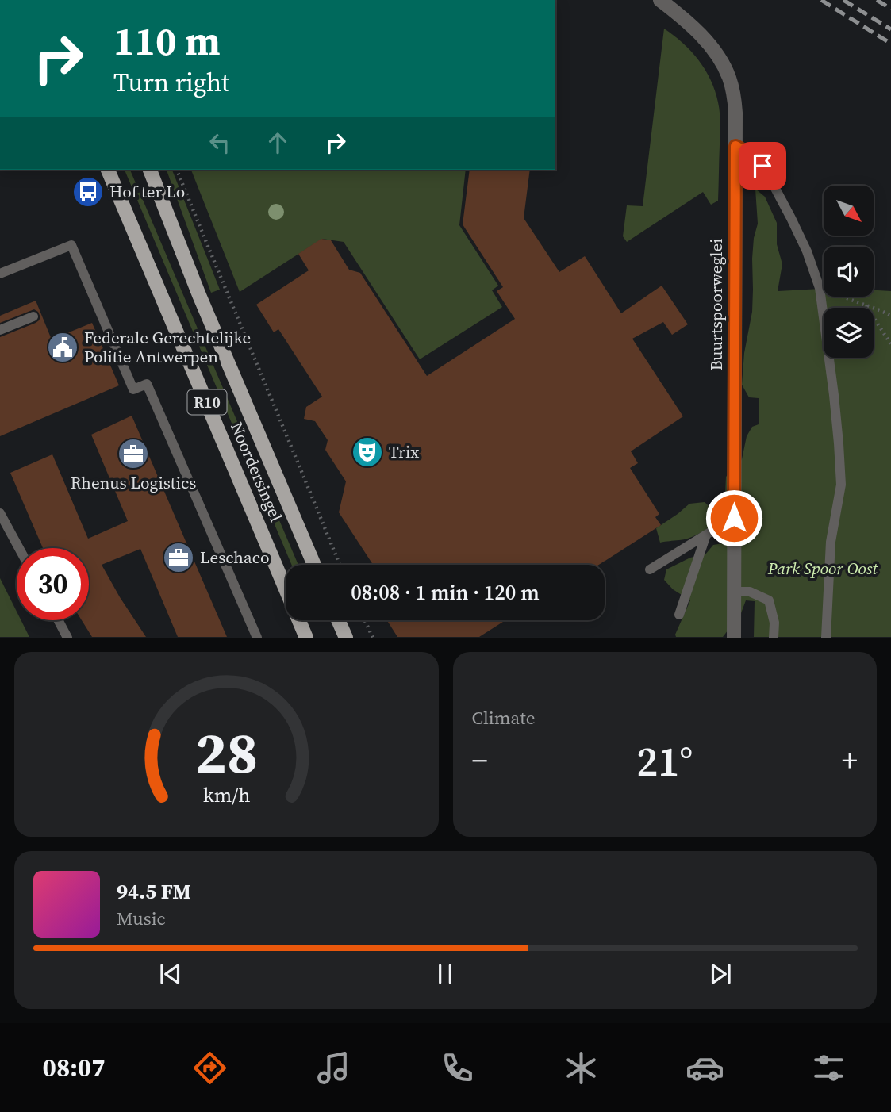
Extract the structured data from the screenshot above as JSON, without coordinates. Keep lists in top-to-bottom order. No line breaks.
{"streets":{"main road":["R10","Noordersingel"],"street":["Buurtspoorweglei"]},"parks":["Park Spoor Oost"],"places":{"bus stop":["Hof ter Lo"],"public building":["Federale Gerechtelijke Politie Antwerpen"],"theatre":["Trix"],"office":["Rhenus Logistics","Leschaco"]},"north":"bottom right","page":{"turn":["110 m","Turn right"],"limit":"30","trip":"08:08 · 1 min · 120 m","tile":"Climate","heat":["−","21°","+"],"song":["94.5 FM","Music"],"tabs":"08:07","gauge":["28","km/h"]}}
